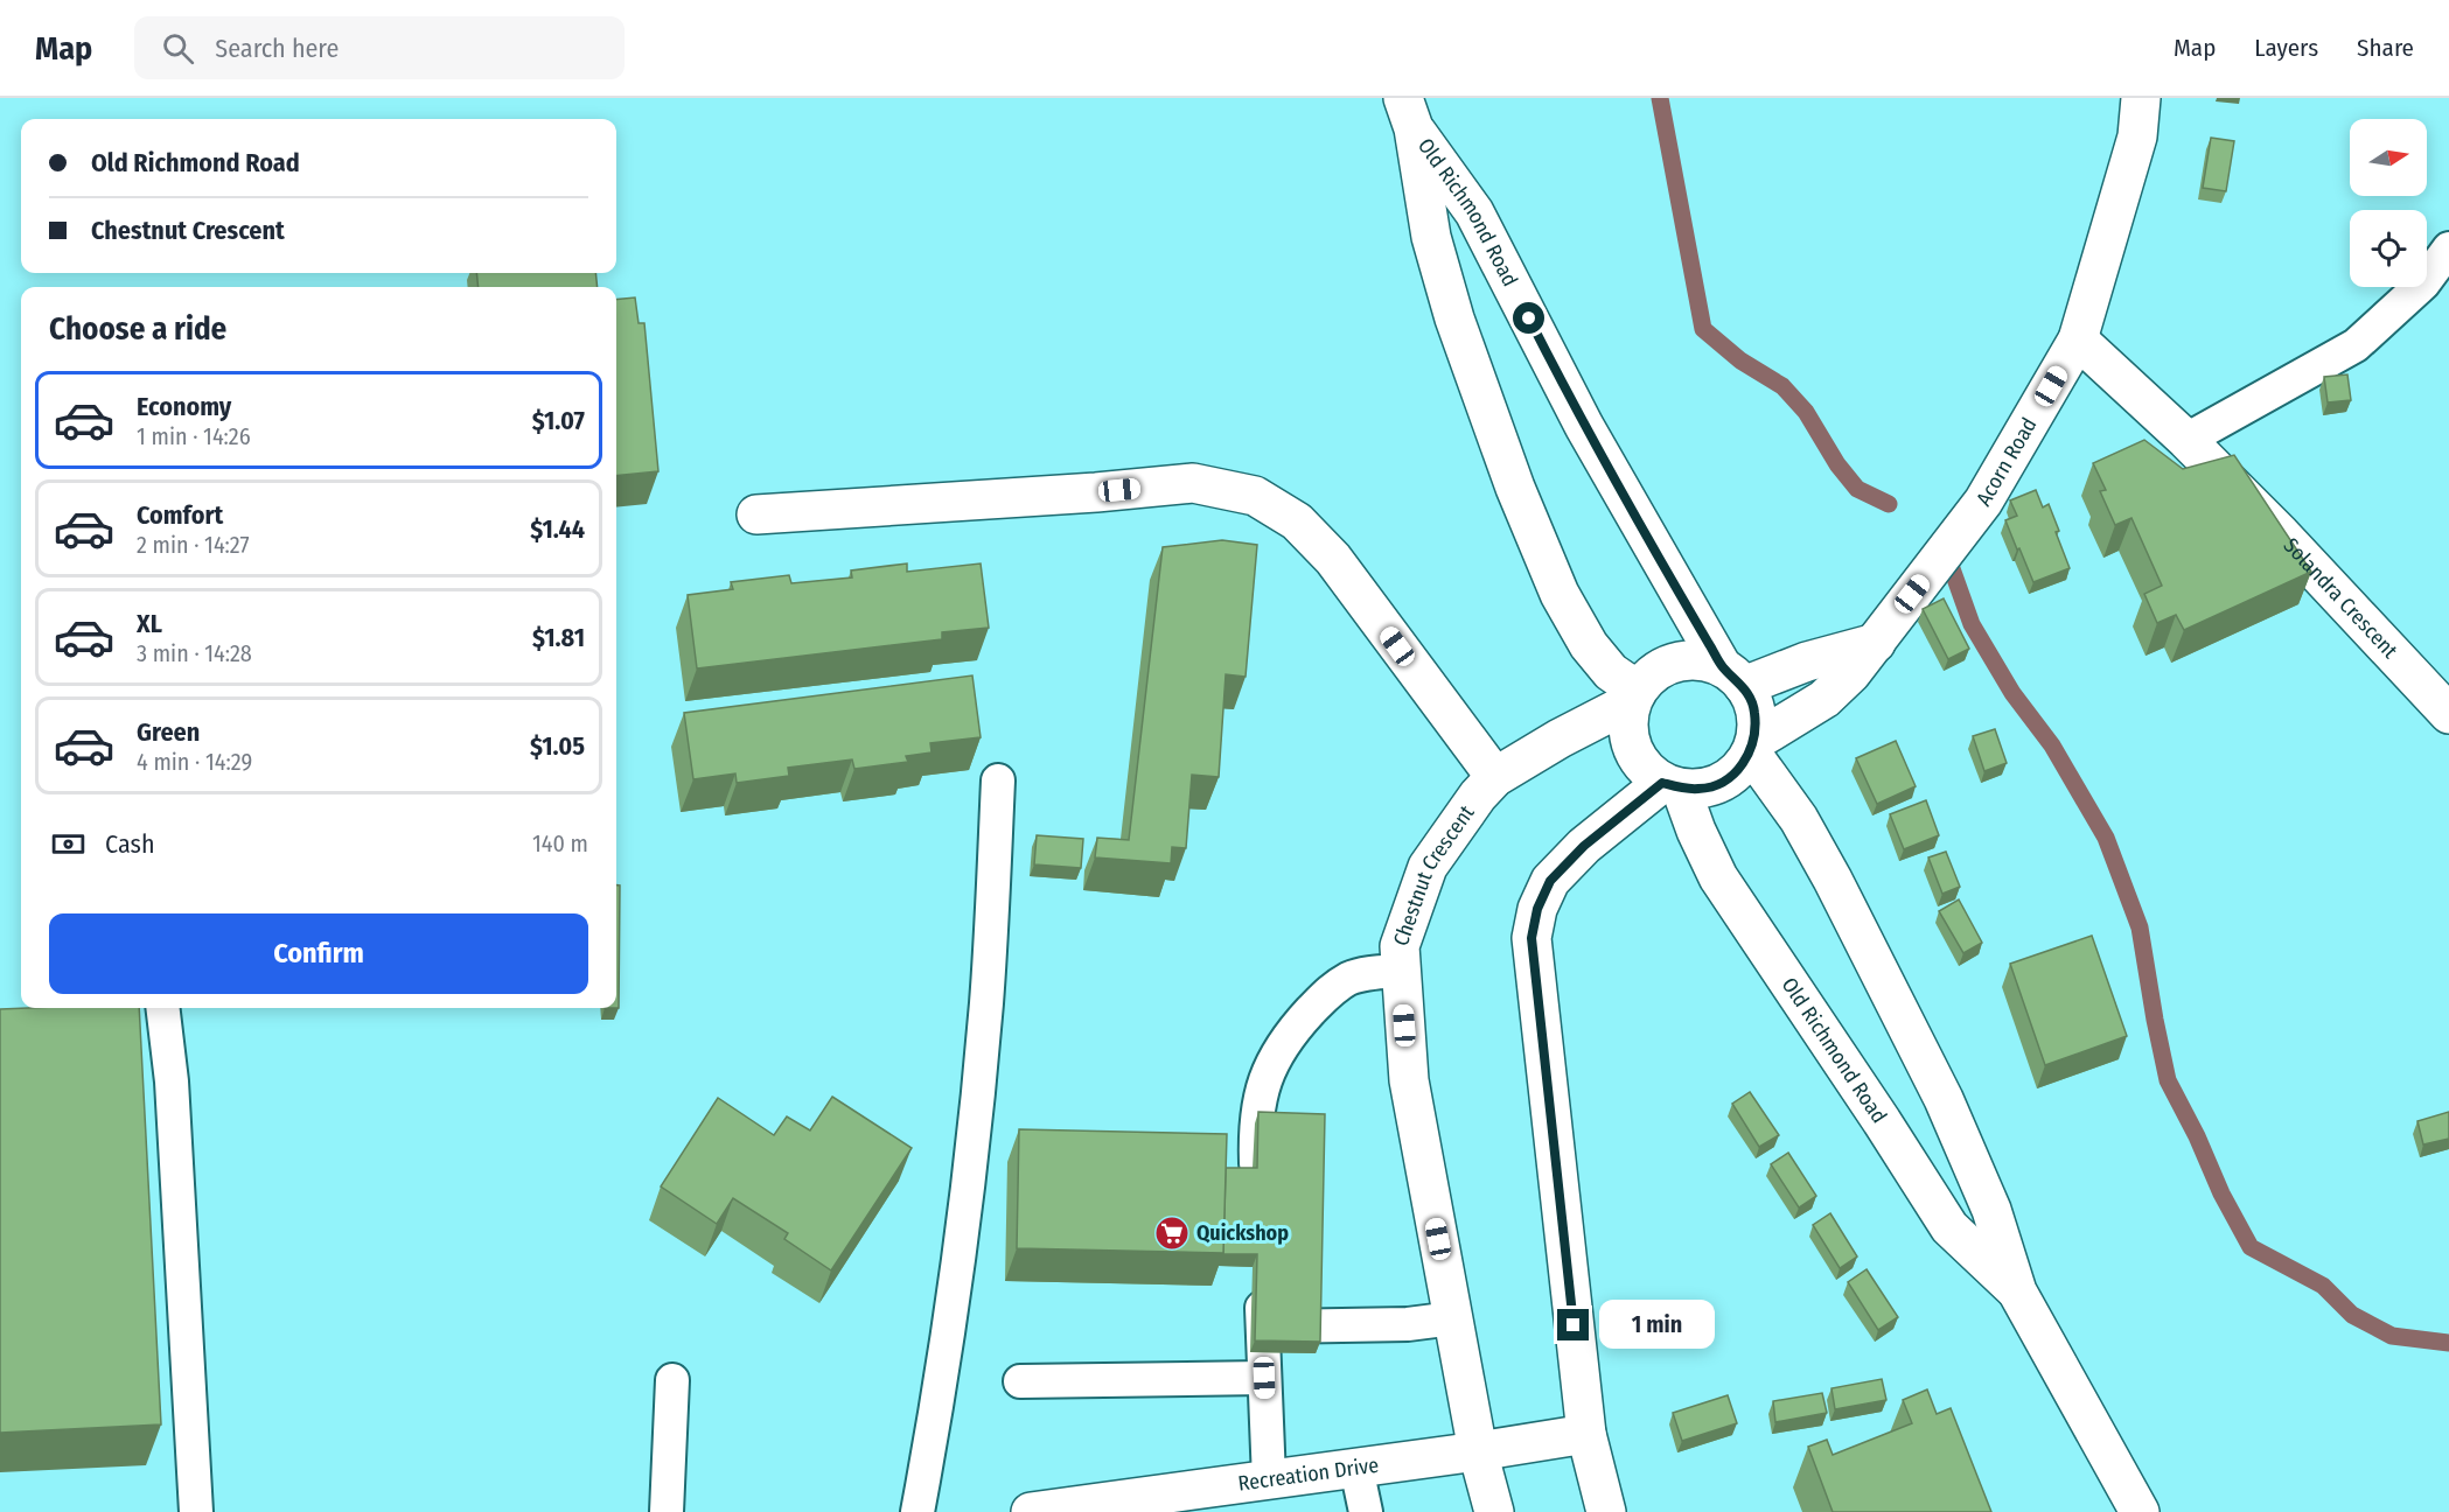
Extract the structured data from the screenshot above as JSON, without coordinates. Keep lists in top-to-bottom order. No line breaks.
{"streets":{"street":["Old Richmond Road","Acorn Road","Solandra Crescent","Chestnut Crescent","Recreation Drive"]},"crossings":[["Old Richmond Road","Acorn Road"],["Old Richmond Road","Chestnut Crescent"],["Acorn Road","Solandra Crescent"],["Acorn Road","Chestnut Crescent"],["Chestnut Crescent","Recreation Drive"]],"places":{"supermarket":["Quickshop"]},"north":"right","page":{"header":"Map","search":"Search here","nav":["Map","Layers","Share"],"banner":["Old Richmond Road","Chestnut Crescent"],"heading":"Choose a ride","list":[{"name":"Economy","note":"1 min · 14:26","value":"$1.07"},{"name":"Comfort","note":"2 min · 14:27","value":"$1.44"},{"name":"XL","note":"3 min · 14:28","value":"$1.81"},{"name":"Green","note":"4 min · 14:29","value":"$1.05"}],"pay":["Cash","140 m"],"buttons":"Confirm","bubble":"1 min"}}
